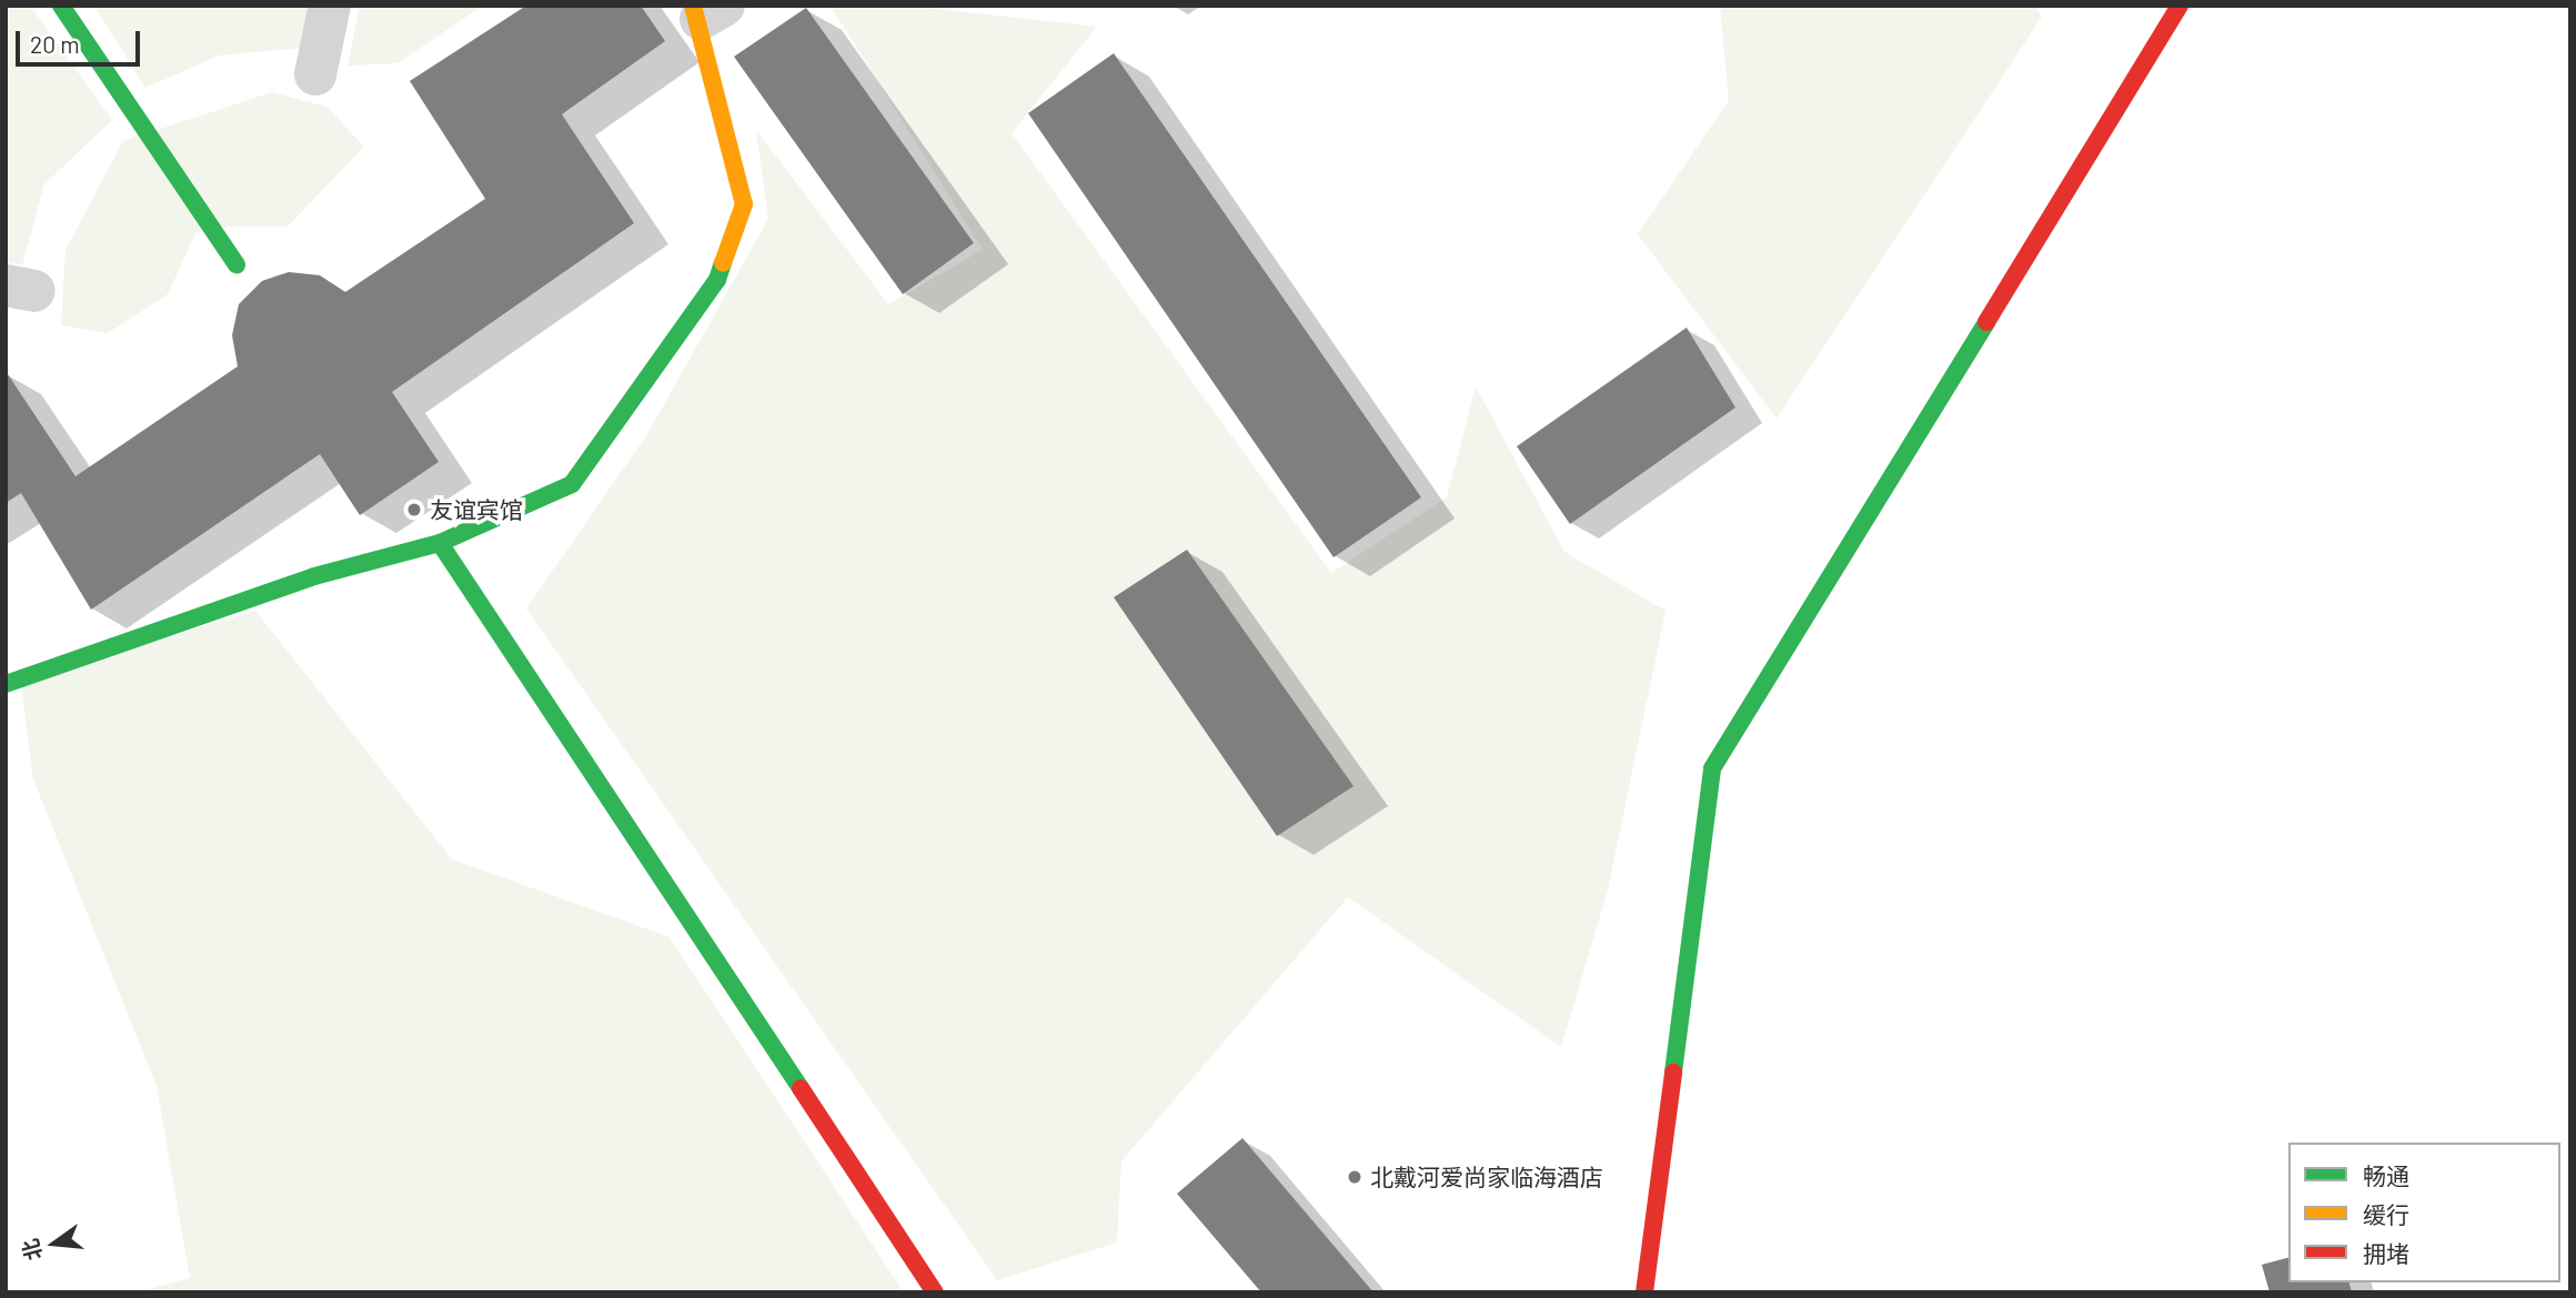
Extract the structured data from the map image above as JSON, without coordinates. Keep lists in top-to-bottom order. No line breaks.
{"places":["友谊宾馆","北戴河爱尚家临海酒店"],"legend":["畅通","缓行","拥堵"],"scale_bar":"20 m","north":"left"}
